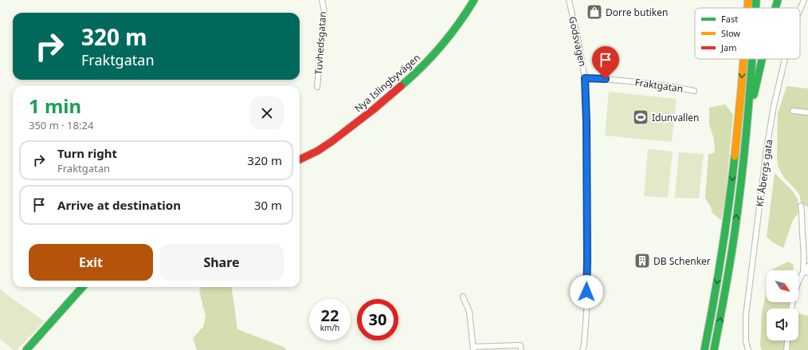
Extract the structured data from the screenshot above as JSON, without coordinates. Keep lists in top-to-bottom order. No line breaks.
{"streets":{"main road":["Nya Islingbyvägen"],"street":["Godsvägen","Tuvhedsgatan","Fraktgatan","KF Åbergs gata"]},"crossings":[["Godsvägen","Fraktgatan"]],"places":{"shop":["Dorre butiken"],"sports":["Idunvallen"],"building":["DB Schenker"]},"legend":["Fast","Slow","Jam"],"north":"bottom right","page":{"turn":["320 m","Fraktgatan"],"heading":["1 min","350 m · 18:24"],"list":[{"name":"Turn right","note":"Fraktgatan","value":"320 m"},{"name":"Arrive at destination","value":"30 m"}],"buttons":["Exit","Share"],"speed":"22 km/h","limit":"30"}}
